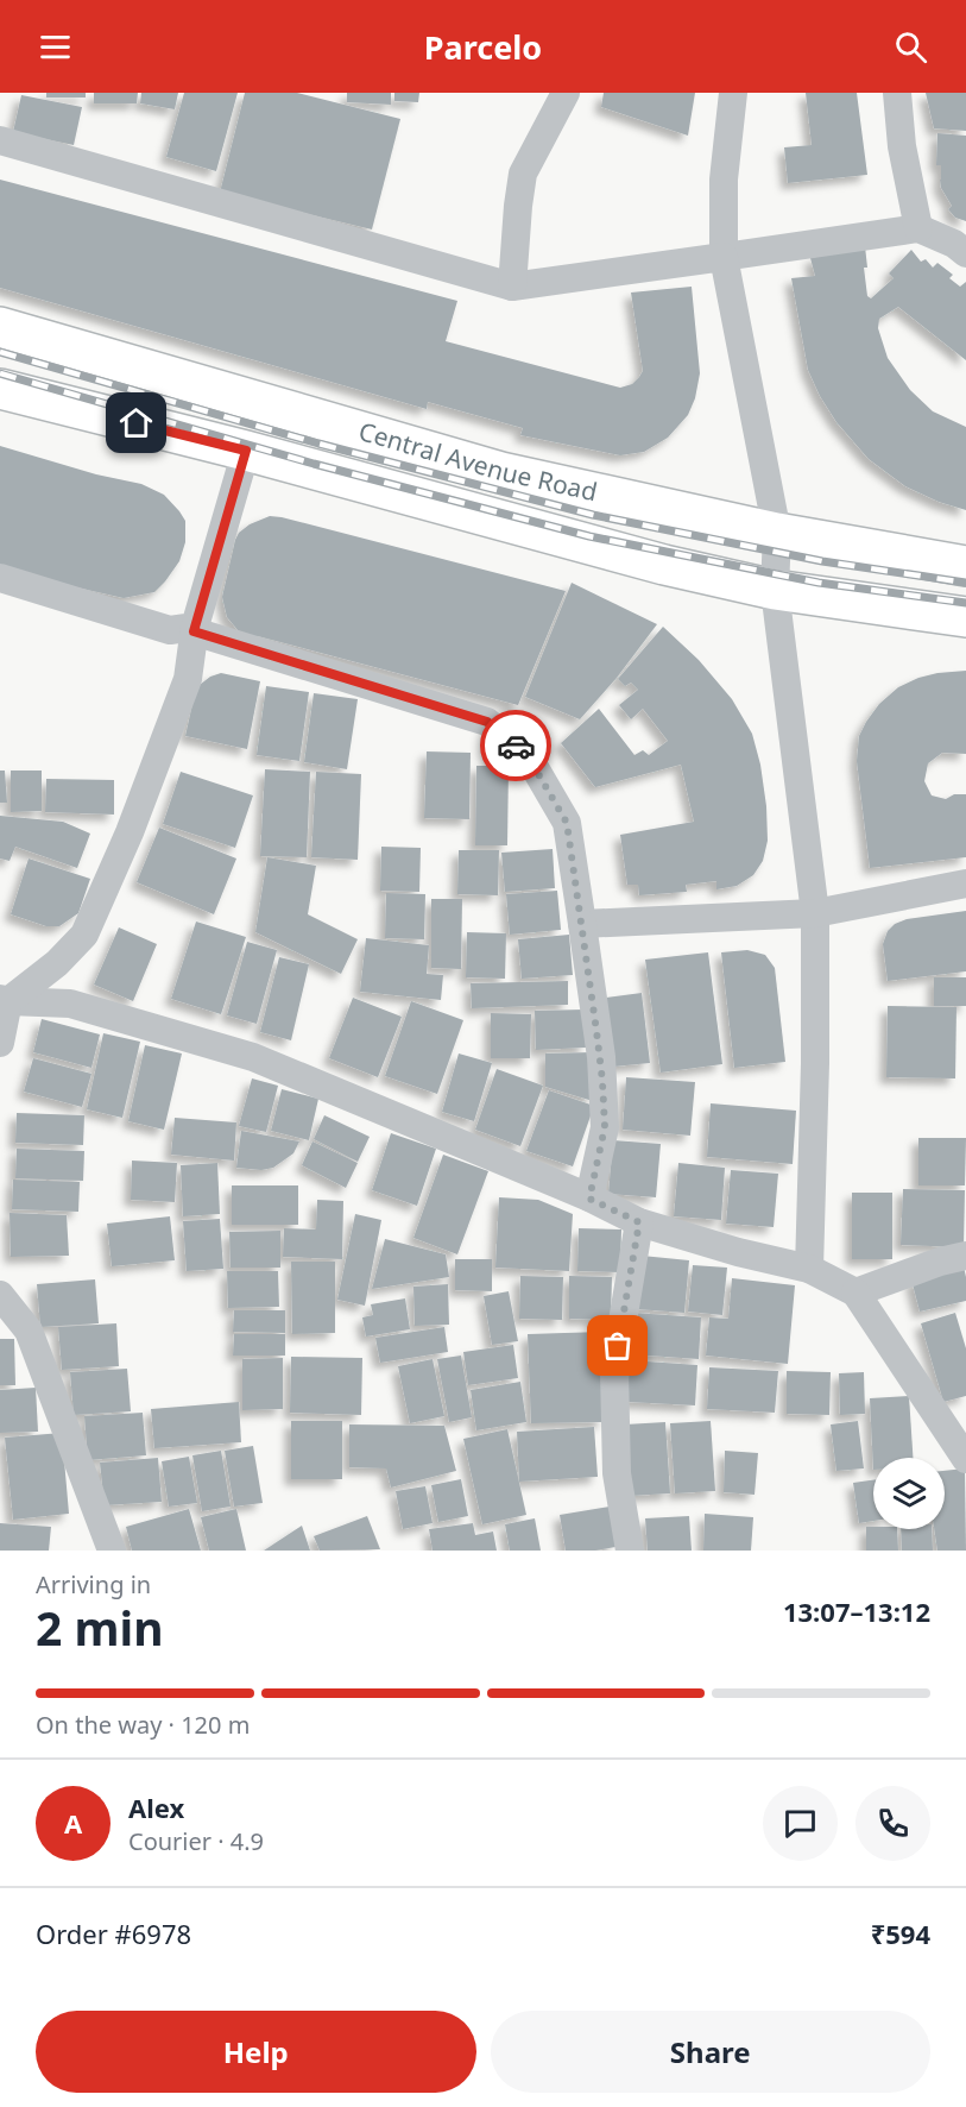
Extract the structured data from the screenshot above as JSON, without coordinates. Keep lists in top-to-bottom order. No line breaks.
{"streets":{"main road":["Central Avenue Road"]},"page":{"header":"Parcelo","heading":["2 min","Arriving in","13:07–13:12"],"panel":["Alex","Courier · 4.9","Order #6978","₹594"],"bar":"On the way · 120 m","round":"A","buttons":["Help","Share"]}}
